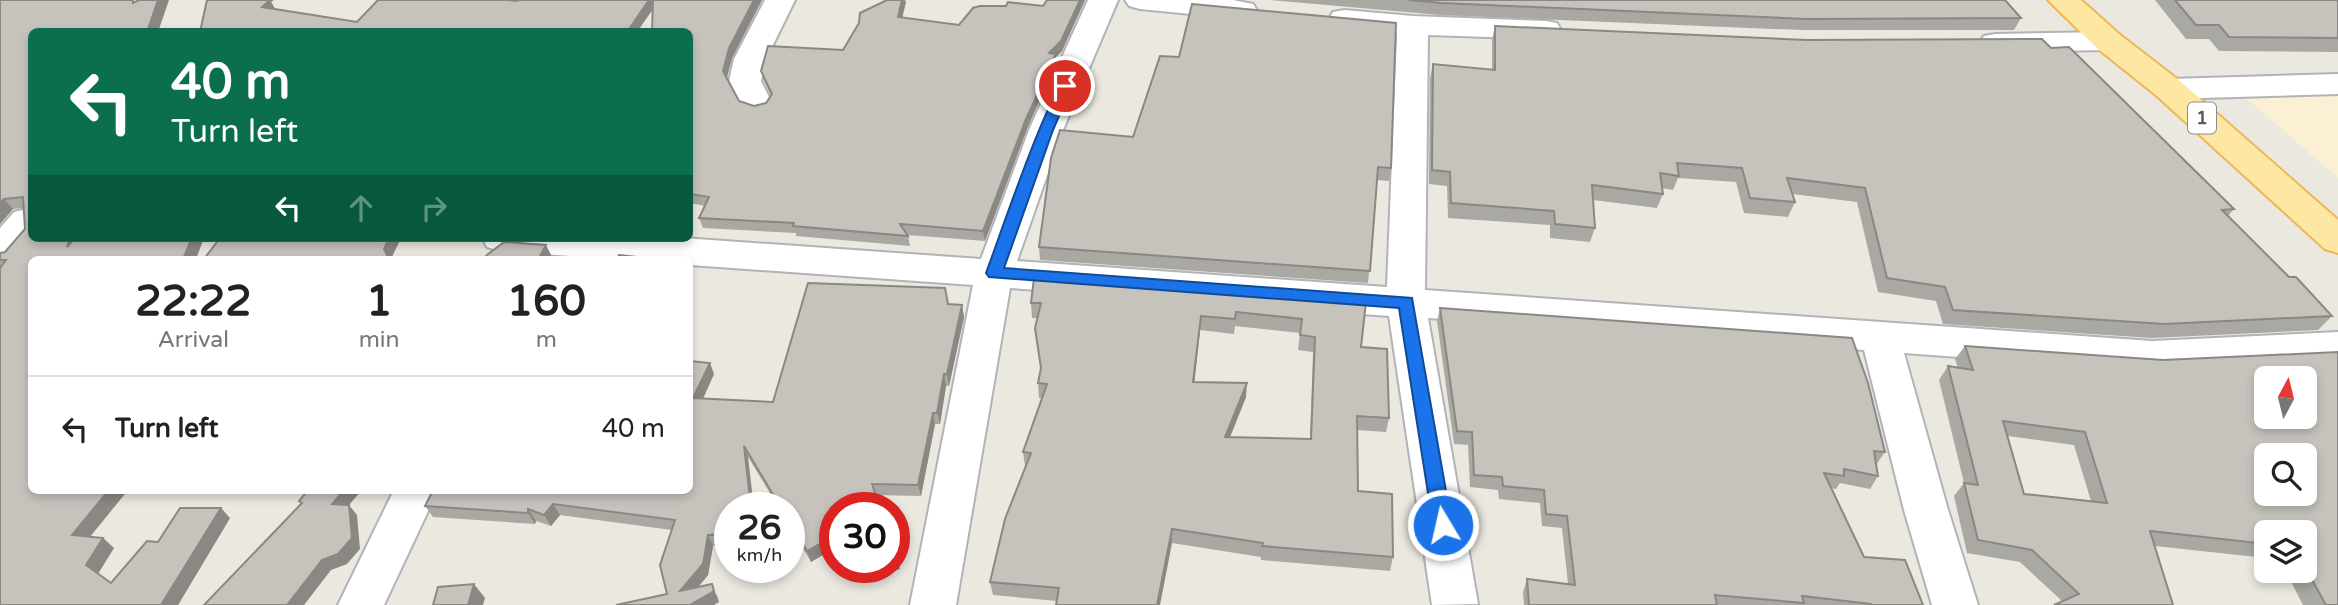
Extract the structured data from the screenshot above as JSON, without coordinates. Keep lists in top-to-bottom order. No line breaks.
{"streets":{"main road":["1"]},"north":"top","page":{"turn":["40 m","Turn left"],"eta":["22:22","Arrival","1","min","160","m"],"list":[{"name":"Turn left","value":"40 m"}],"speed":"26 km/h","limit":"30"}}
